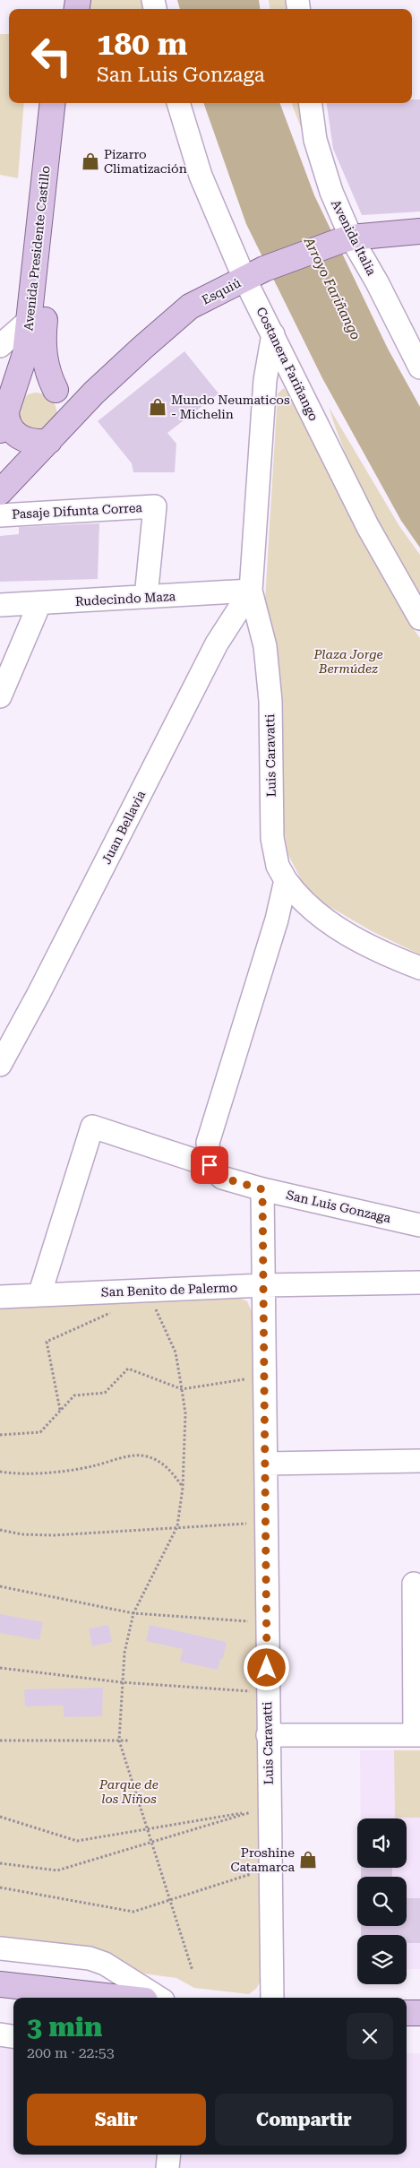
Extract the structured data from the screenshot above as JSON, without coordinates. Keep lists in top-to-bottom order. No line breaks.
{"streets":{"main road":["Avenida Presidente Castillo","Esquiú"],"street":["Avenida Italia","Costanera Fariñango","Pasaje Difunta Correa","Rudecindo Maza","Luis Caravatti","Juan Bellavia","San Luis Gonzaga","San Benito de Palermo"]},"crossings":[["Avenida Italia","Esquiú"],["Avenida Presidente Castillo","Esquiú"],["Esquiú","Costanera Fariñango"],["Costanera Fariñango","Luis Caravatti"],["Pasaje Difunta Correa","Rudecindo Maza"],["Rudecindo Maza","Luis Caravatti"],["Rudecindo Maza","Juan Bellavia"],["Luis Caravatti","Juan Bellavia"],["Luis Caravatti","San Luis Gonzaga"],["Luis Caravatti","San Benito de Palermo"]],"water":["Arroyo Fariñango"],"parks":["Plaza Jorge Bermúdez","Parque de los Niños"],"places":{"shop":["Pizarro Climatización","Mundo Neumaticos - Michelin","Proshine Catamarca"]},"page":{"turn":["180 m","San Luis Gonzaga"],"heading":["3 min","200 m · 22:53"],"buttons":["Salir","Compartir"]}}
